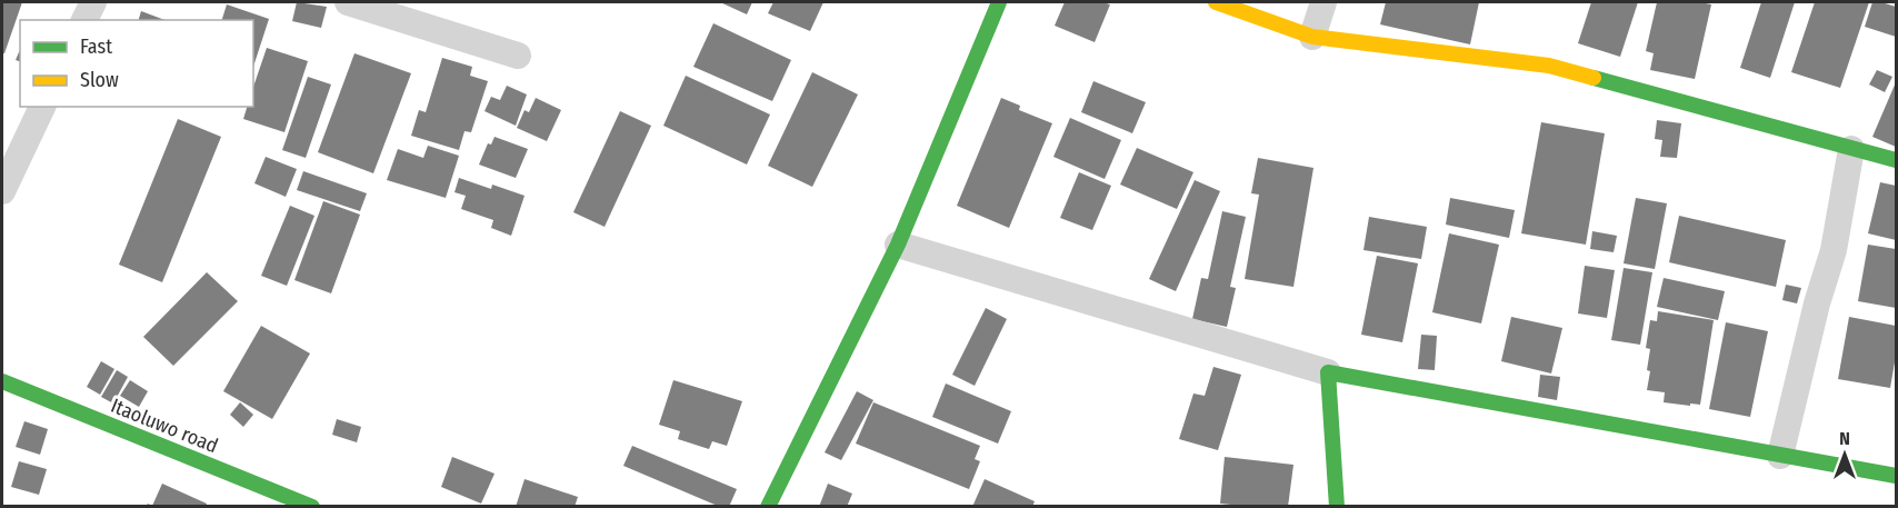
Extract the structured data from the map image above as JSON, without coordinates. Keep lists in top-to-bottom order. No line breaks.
{"streets":{"street":["Itaoluwo road"]},"legend":["Fast","Slow"],"north":"top"}
